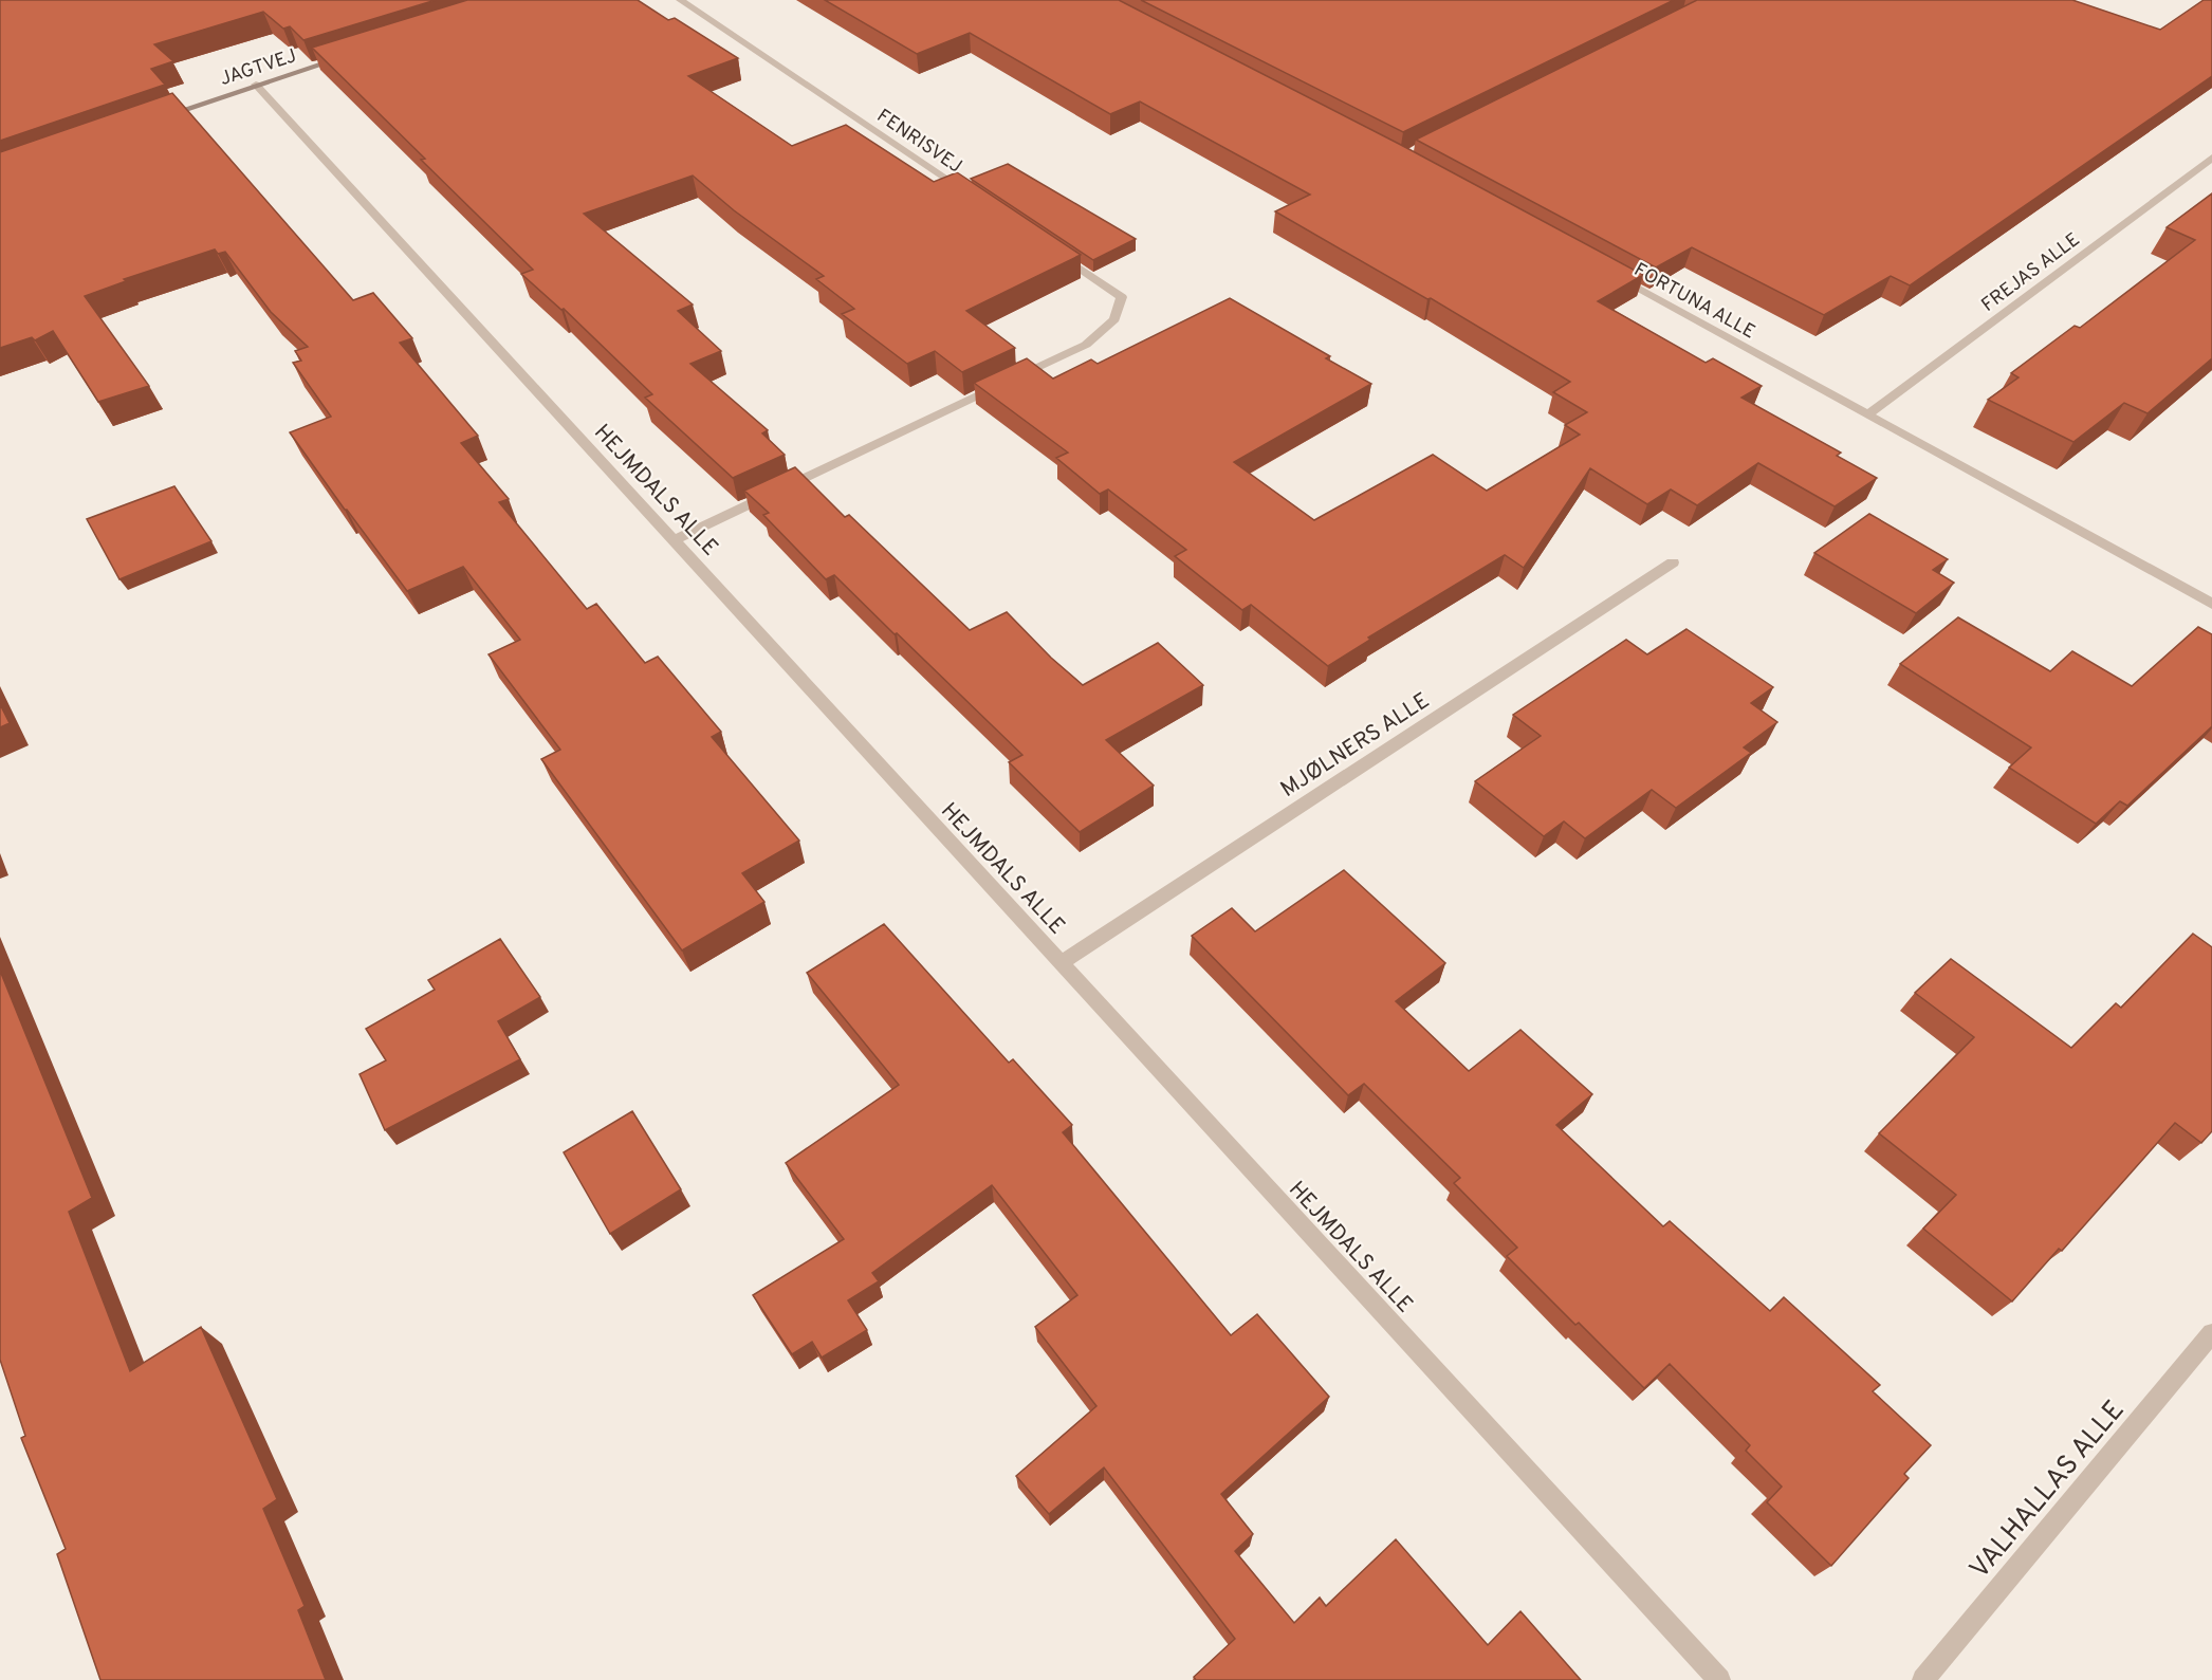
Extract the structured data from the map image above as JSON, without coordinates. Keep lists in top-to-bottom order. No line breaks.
{"streets":{"street":["JAGTVEJ","FENRISVEJ","FREJAS ALLE","FORTUNA ALLE","HEJMDALS ALLE","MJØLNERS ALLE","VALHALLAS ALLE"]},"crossings":[["JAGTVEJ","HEJMDALS ALLE"],["FREJAS ALLE","FORTUNA ALLE"],["HEJMDALS ALLE","MJØLNERS ALLE"]]}
